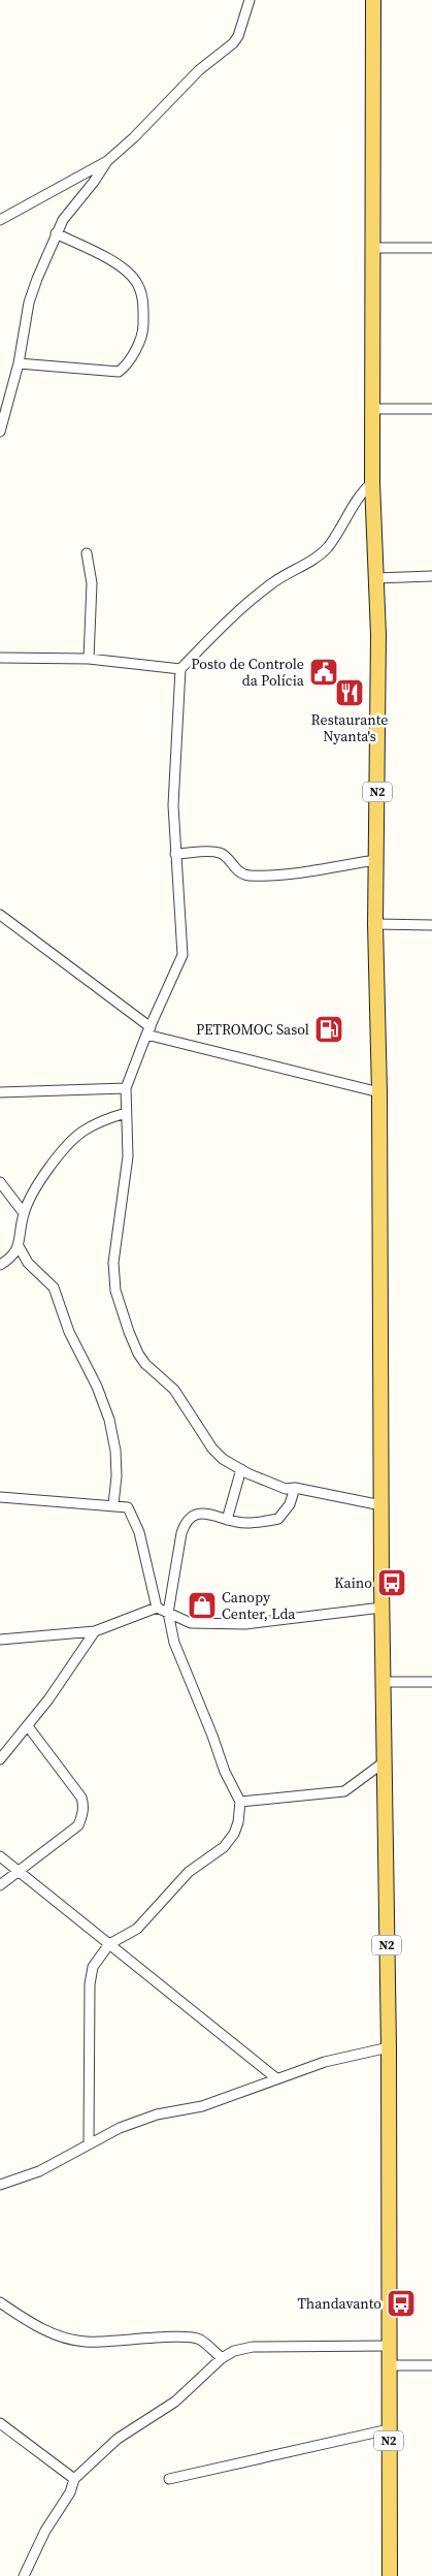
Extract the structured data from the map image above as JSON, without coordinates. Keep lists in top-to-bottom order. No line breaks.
{"streets":{"main road":["N2"]},"places":{"public building":["Posto de Controle da Polícia"],"restaurant":["Restaurante Nyanta's"],"fuel station":["PETROMOC Sasol"],"bus stop":["Kaino","Thandavanto"],"shop":["Canopy Center, Lda"]}}
